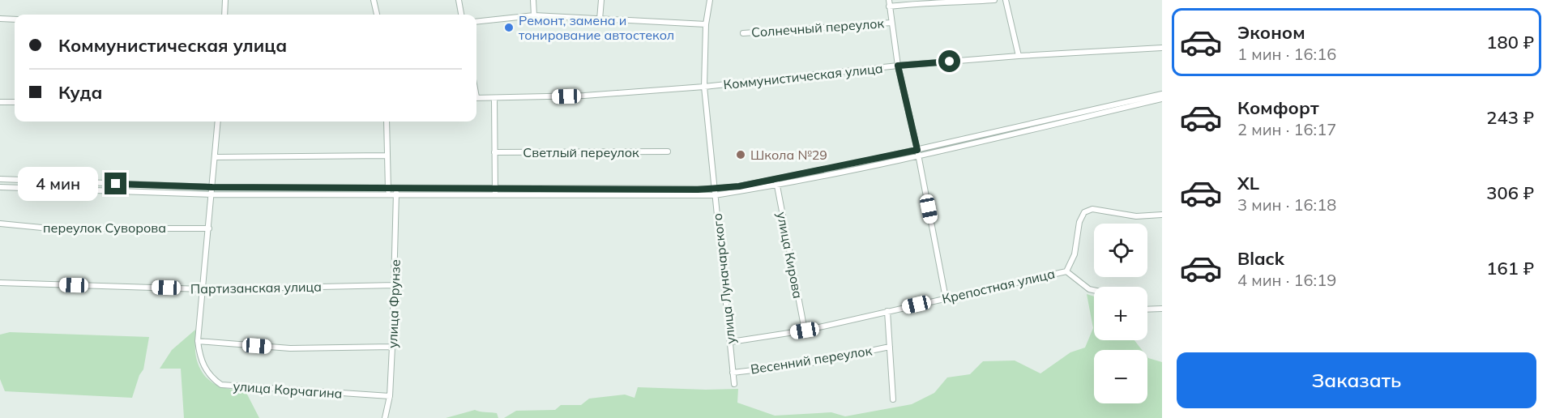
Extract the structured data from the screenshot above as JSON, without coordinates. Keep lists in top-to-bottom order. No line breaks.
{"streets":{"street":["Солнечный переулок","Коммунистическая улица","Светлый переулок","переулок Суворова","улица Кирова","улица Луначарского","Крепостная улица","Партизанская улица","улица Фрунзе","Весенний переулок","улица Корчагина"]},"crossings":[["Коммунистическая улица","улица Луначарского"],["улица Кирова","Крепостная улица"],["улица Луначарского","Крепостная улица"],["улица Луначарского","Весенний переулок"],["Партизанская улица","улица Фрунзе"],["улица Фрунзе","улица Корчагина"]],"places":["Ремонт, замена и тонирование автостекол","Школа №29"],"page":{"list":[{"name":"Эконом","note":"1 мин · 16:16","value":"180 ₽"},{"name":"Комфорт","note":"2 мин · 16:17","value":"243 ₽"},{"name":"XL","note":"3 мин · 16:18","value":"306 ₽"},{"name":"Black","note":"4 мин · 16:19","value":"161 ₽"}],"banner":["Коммунистическая улица","Куда"],"bubble":"4 мин","map_buttons":["+","−"],"buttons":"Заказать"}}
